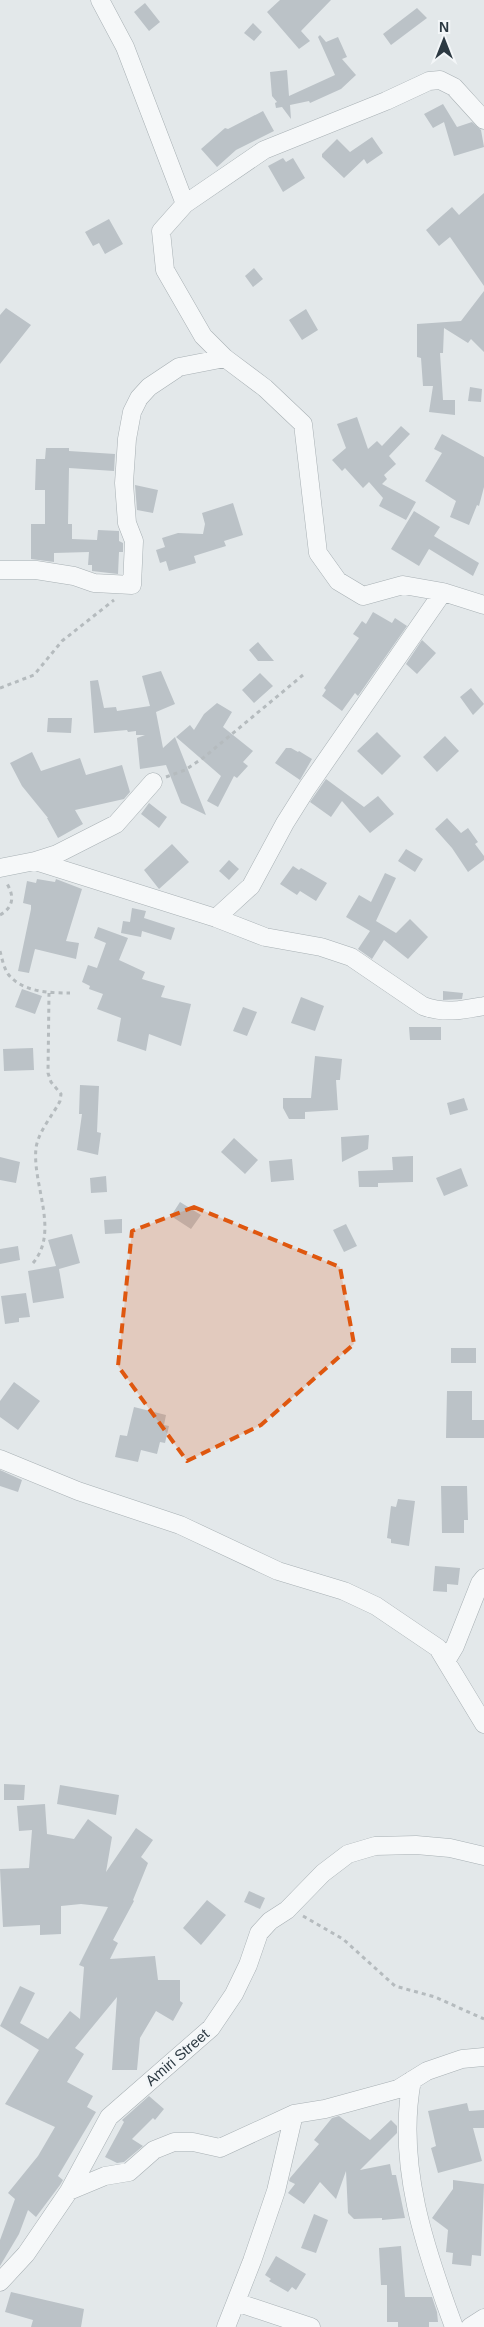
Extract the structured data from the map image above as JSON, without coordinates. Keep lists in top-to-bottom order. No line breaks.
{"streets":{"street":["Amiri Street"]},"north":"top"}
